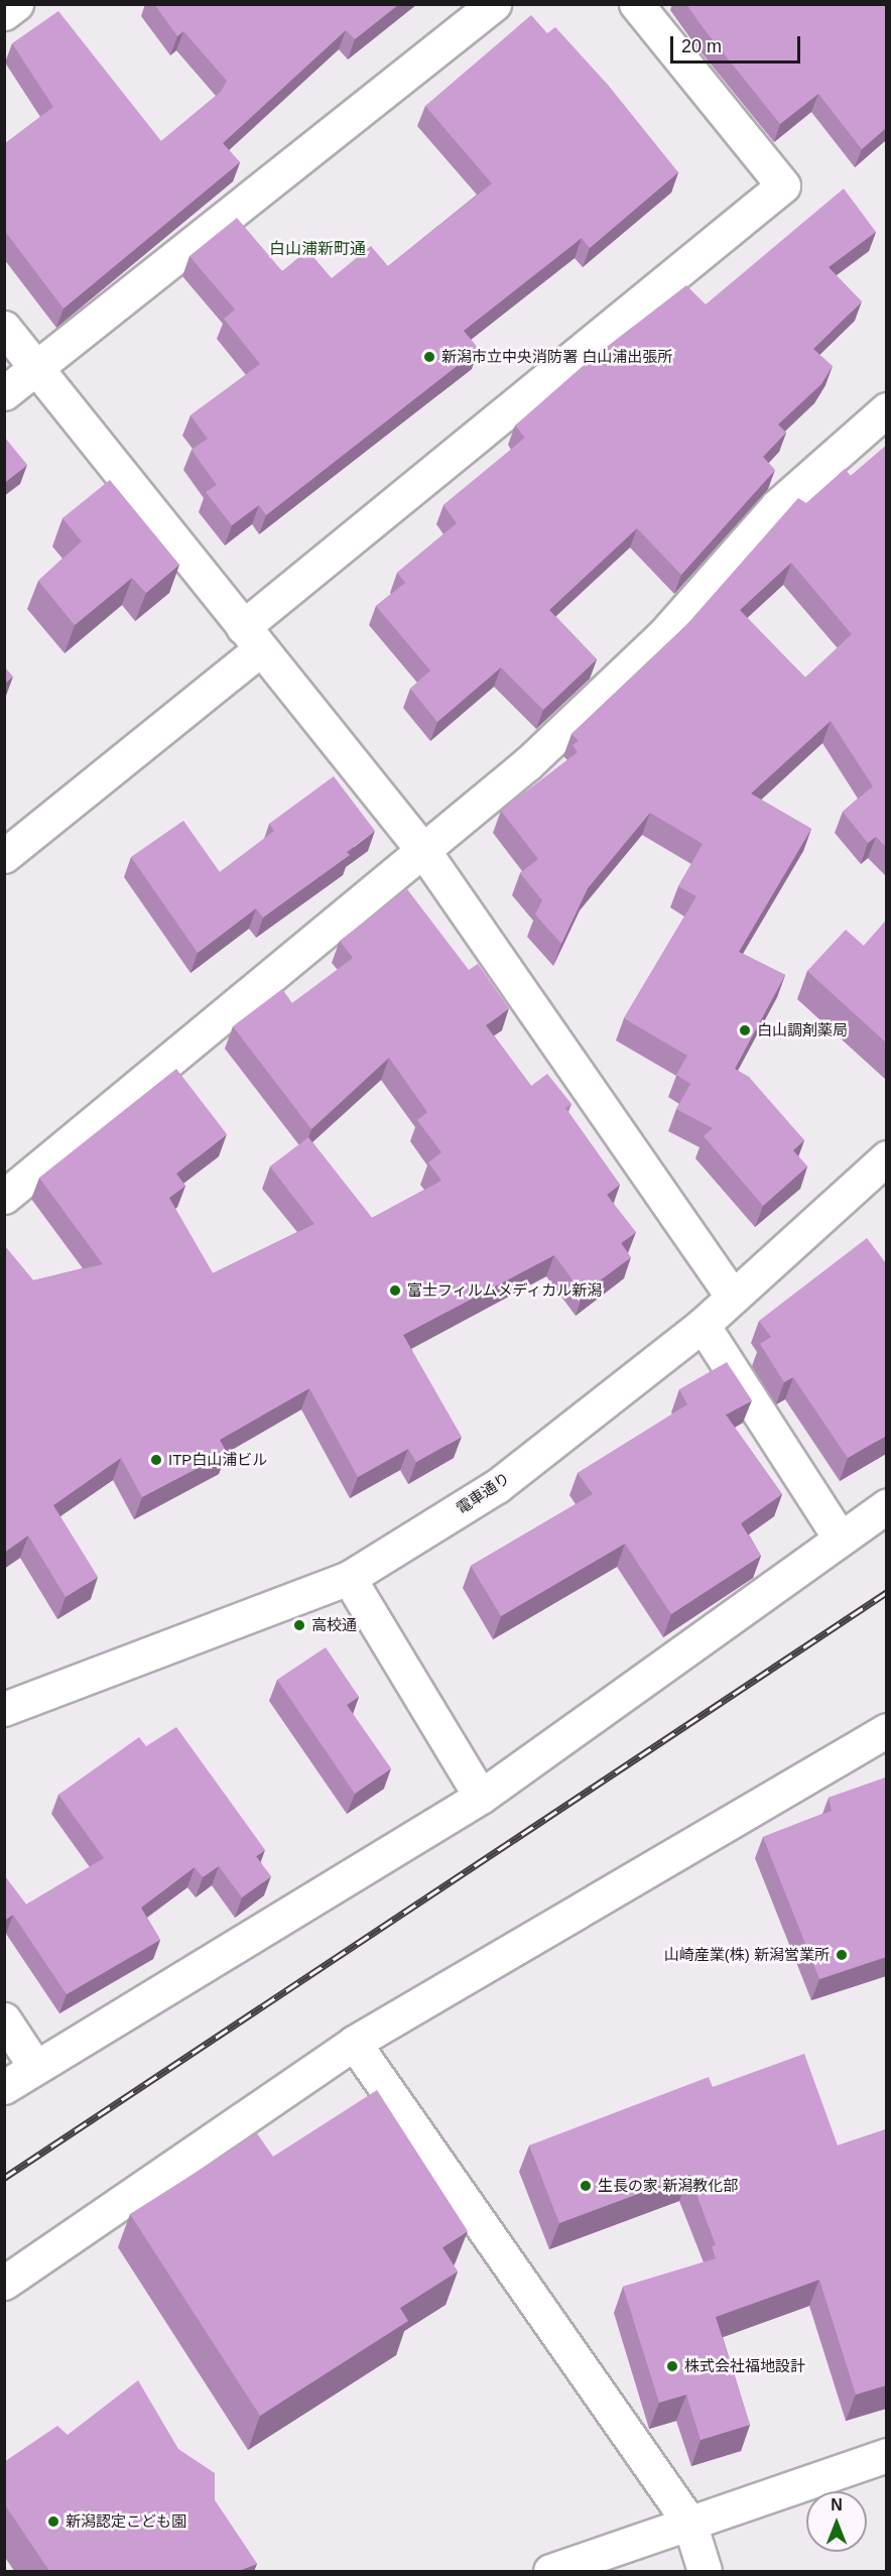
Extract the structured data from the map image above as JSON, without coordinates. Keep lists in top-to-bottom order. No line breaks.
{"streets":{"street":["電車通り"]},"districts":["白山浦新町通"],"places":["新潟市立中央消防署 白山浦出張所","白山調剤薬局","富士フィルムメディカル新潟","ITP白山浦ビル","高校通","山崎産業(株) 新潟営業所","生長の家 新潟教化部","株式会社福地設計","新潟認定こども園"],"scale_bar":"20 m","north":"top"}
